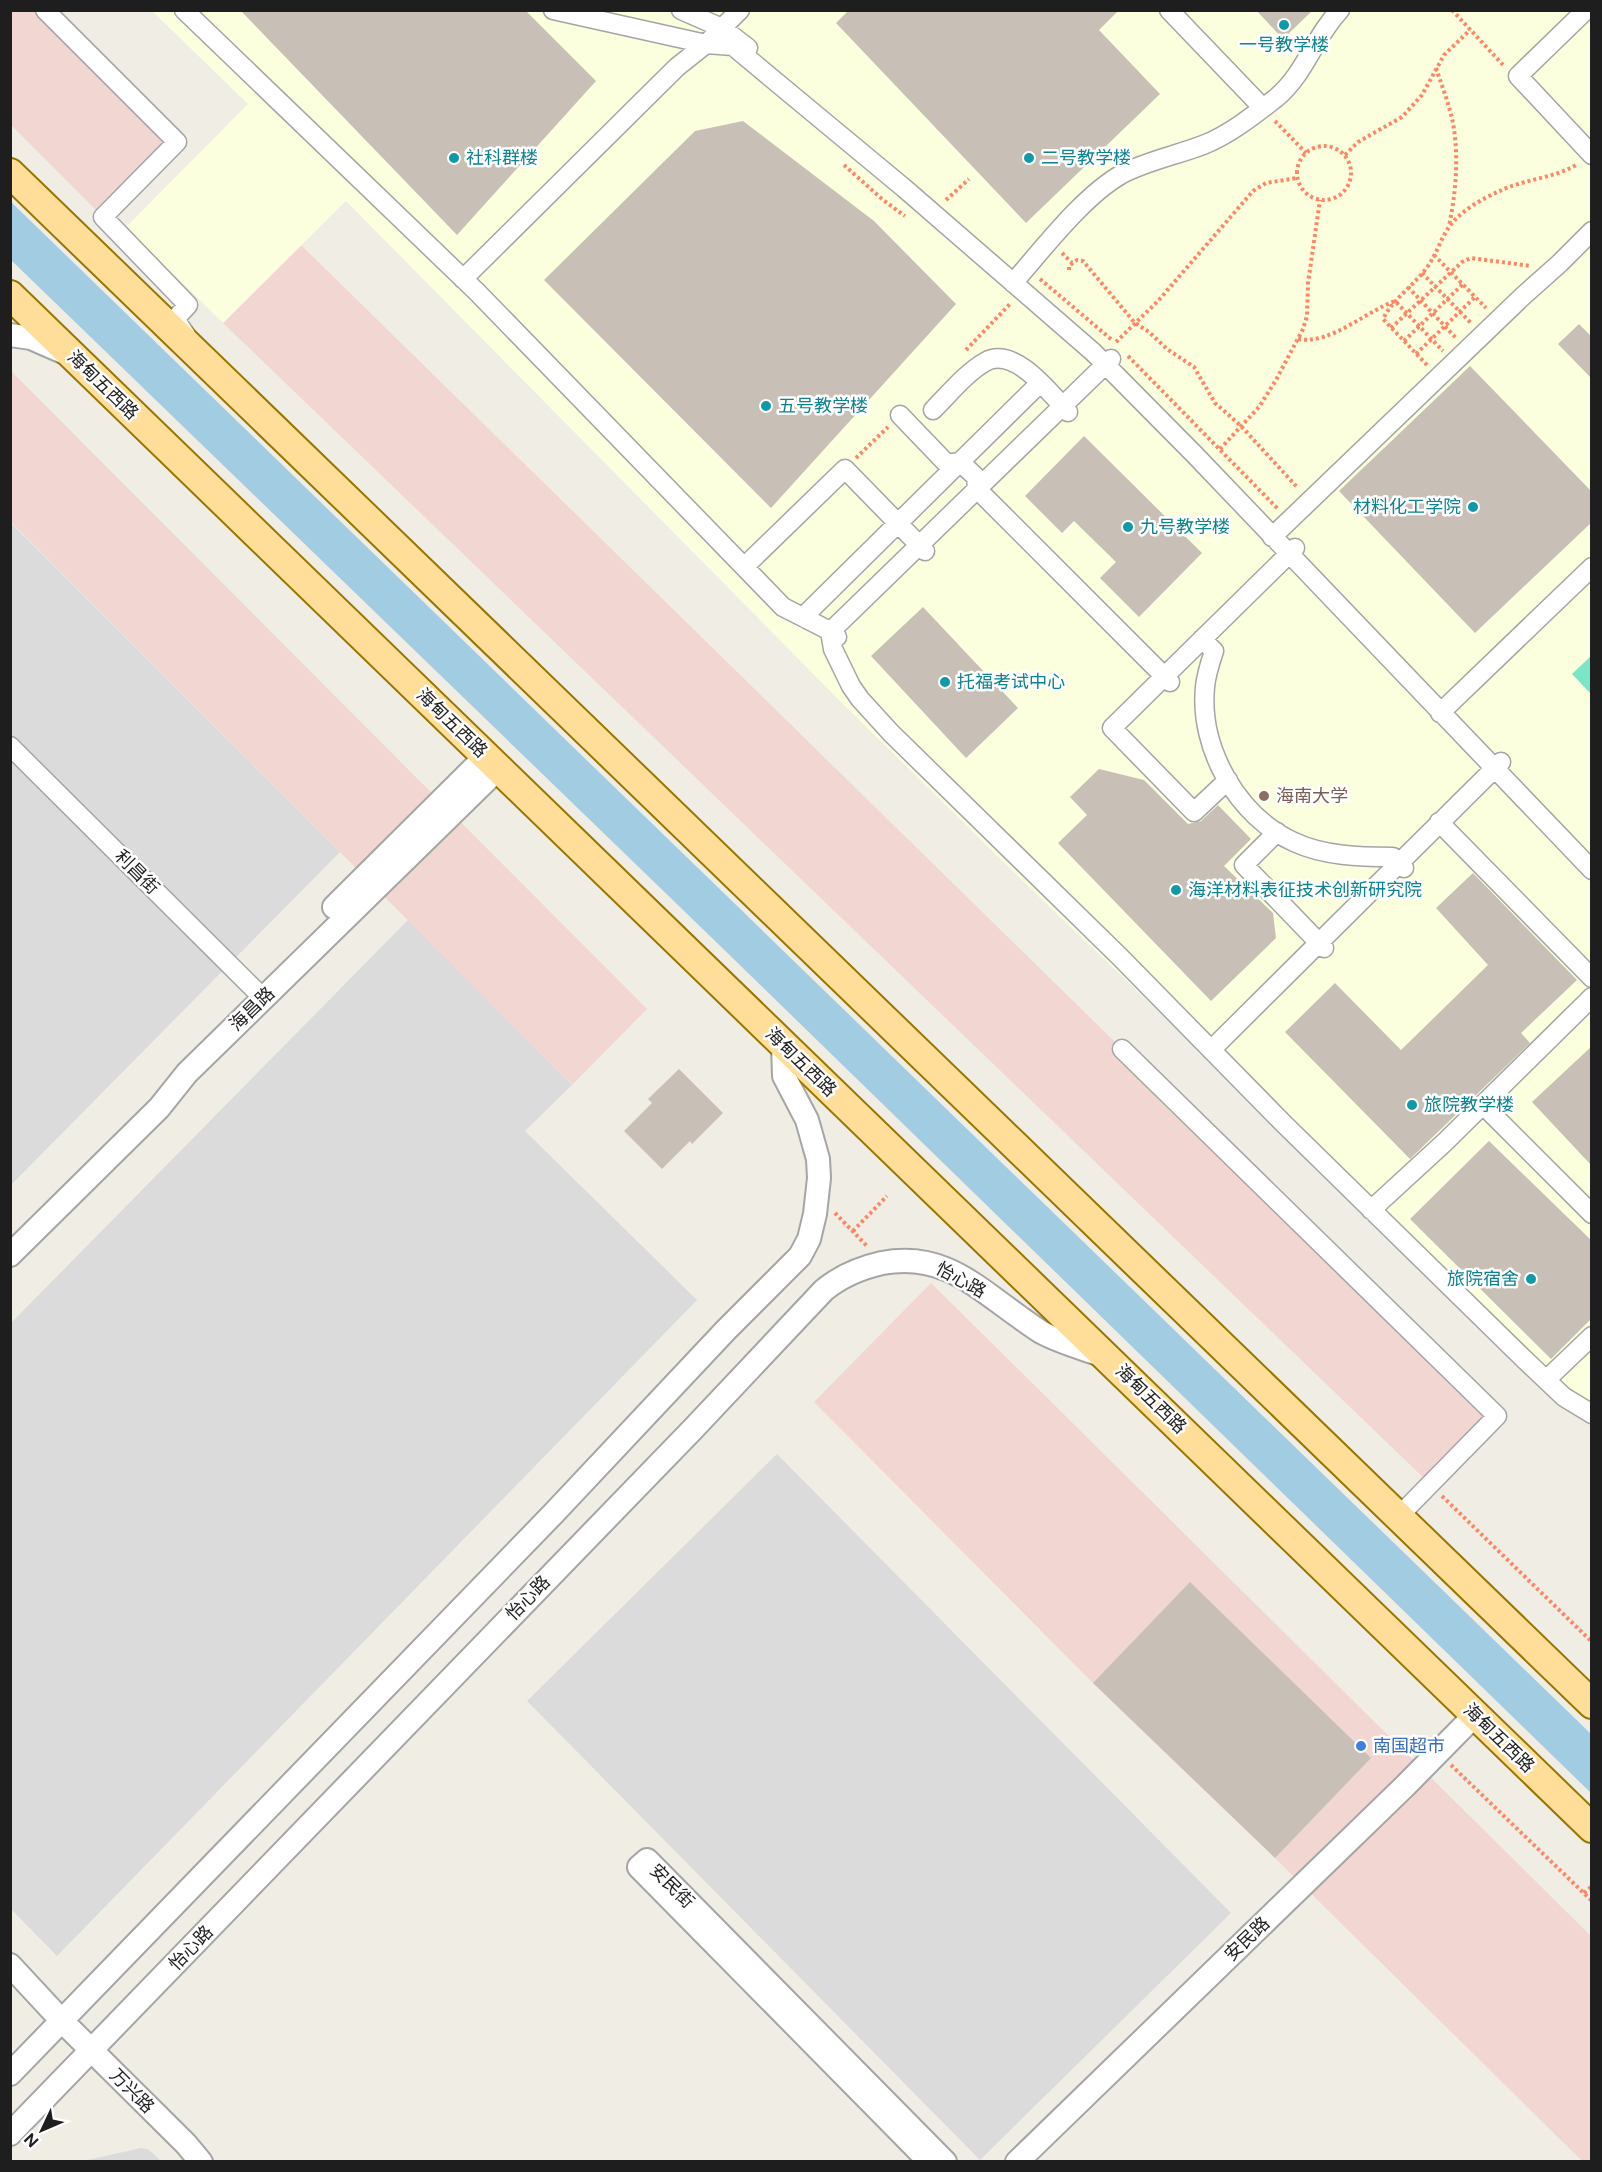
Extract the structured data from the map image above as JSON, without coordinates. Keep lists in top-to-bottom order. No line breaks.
{"streets":{"main road":["海甸五西路"],"street":["利昌街","海昌路","怡心路","安民街","安民路","万兴路"]},"crossings":[["海甸五西路","海昌路"],["海甸五西路","怡心路"],["海甸五西路","安民路"],["利昌街","海昌路"],["怡心路","万兴路"]],"places":["一号教学楼","社科群楼","二号教学楼","五号教学楼","材料化工学院","九号教学楼","托福考试中心","海南大学","海洋材料表征技术创新研究院","旅院教学楼","旅院宿舍","南国超市"],"north":"bottom left"}
